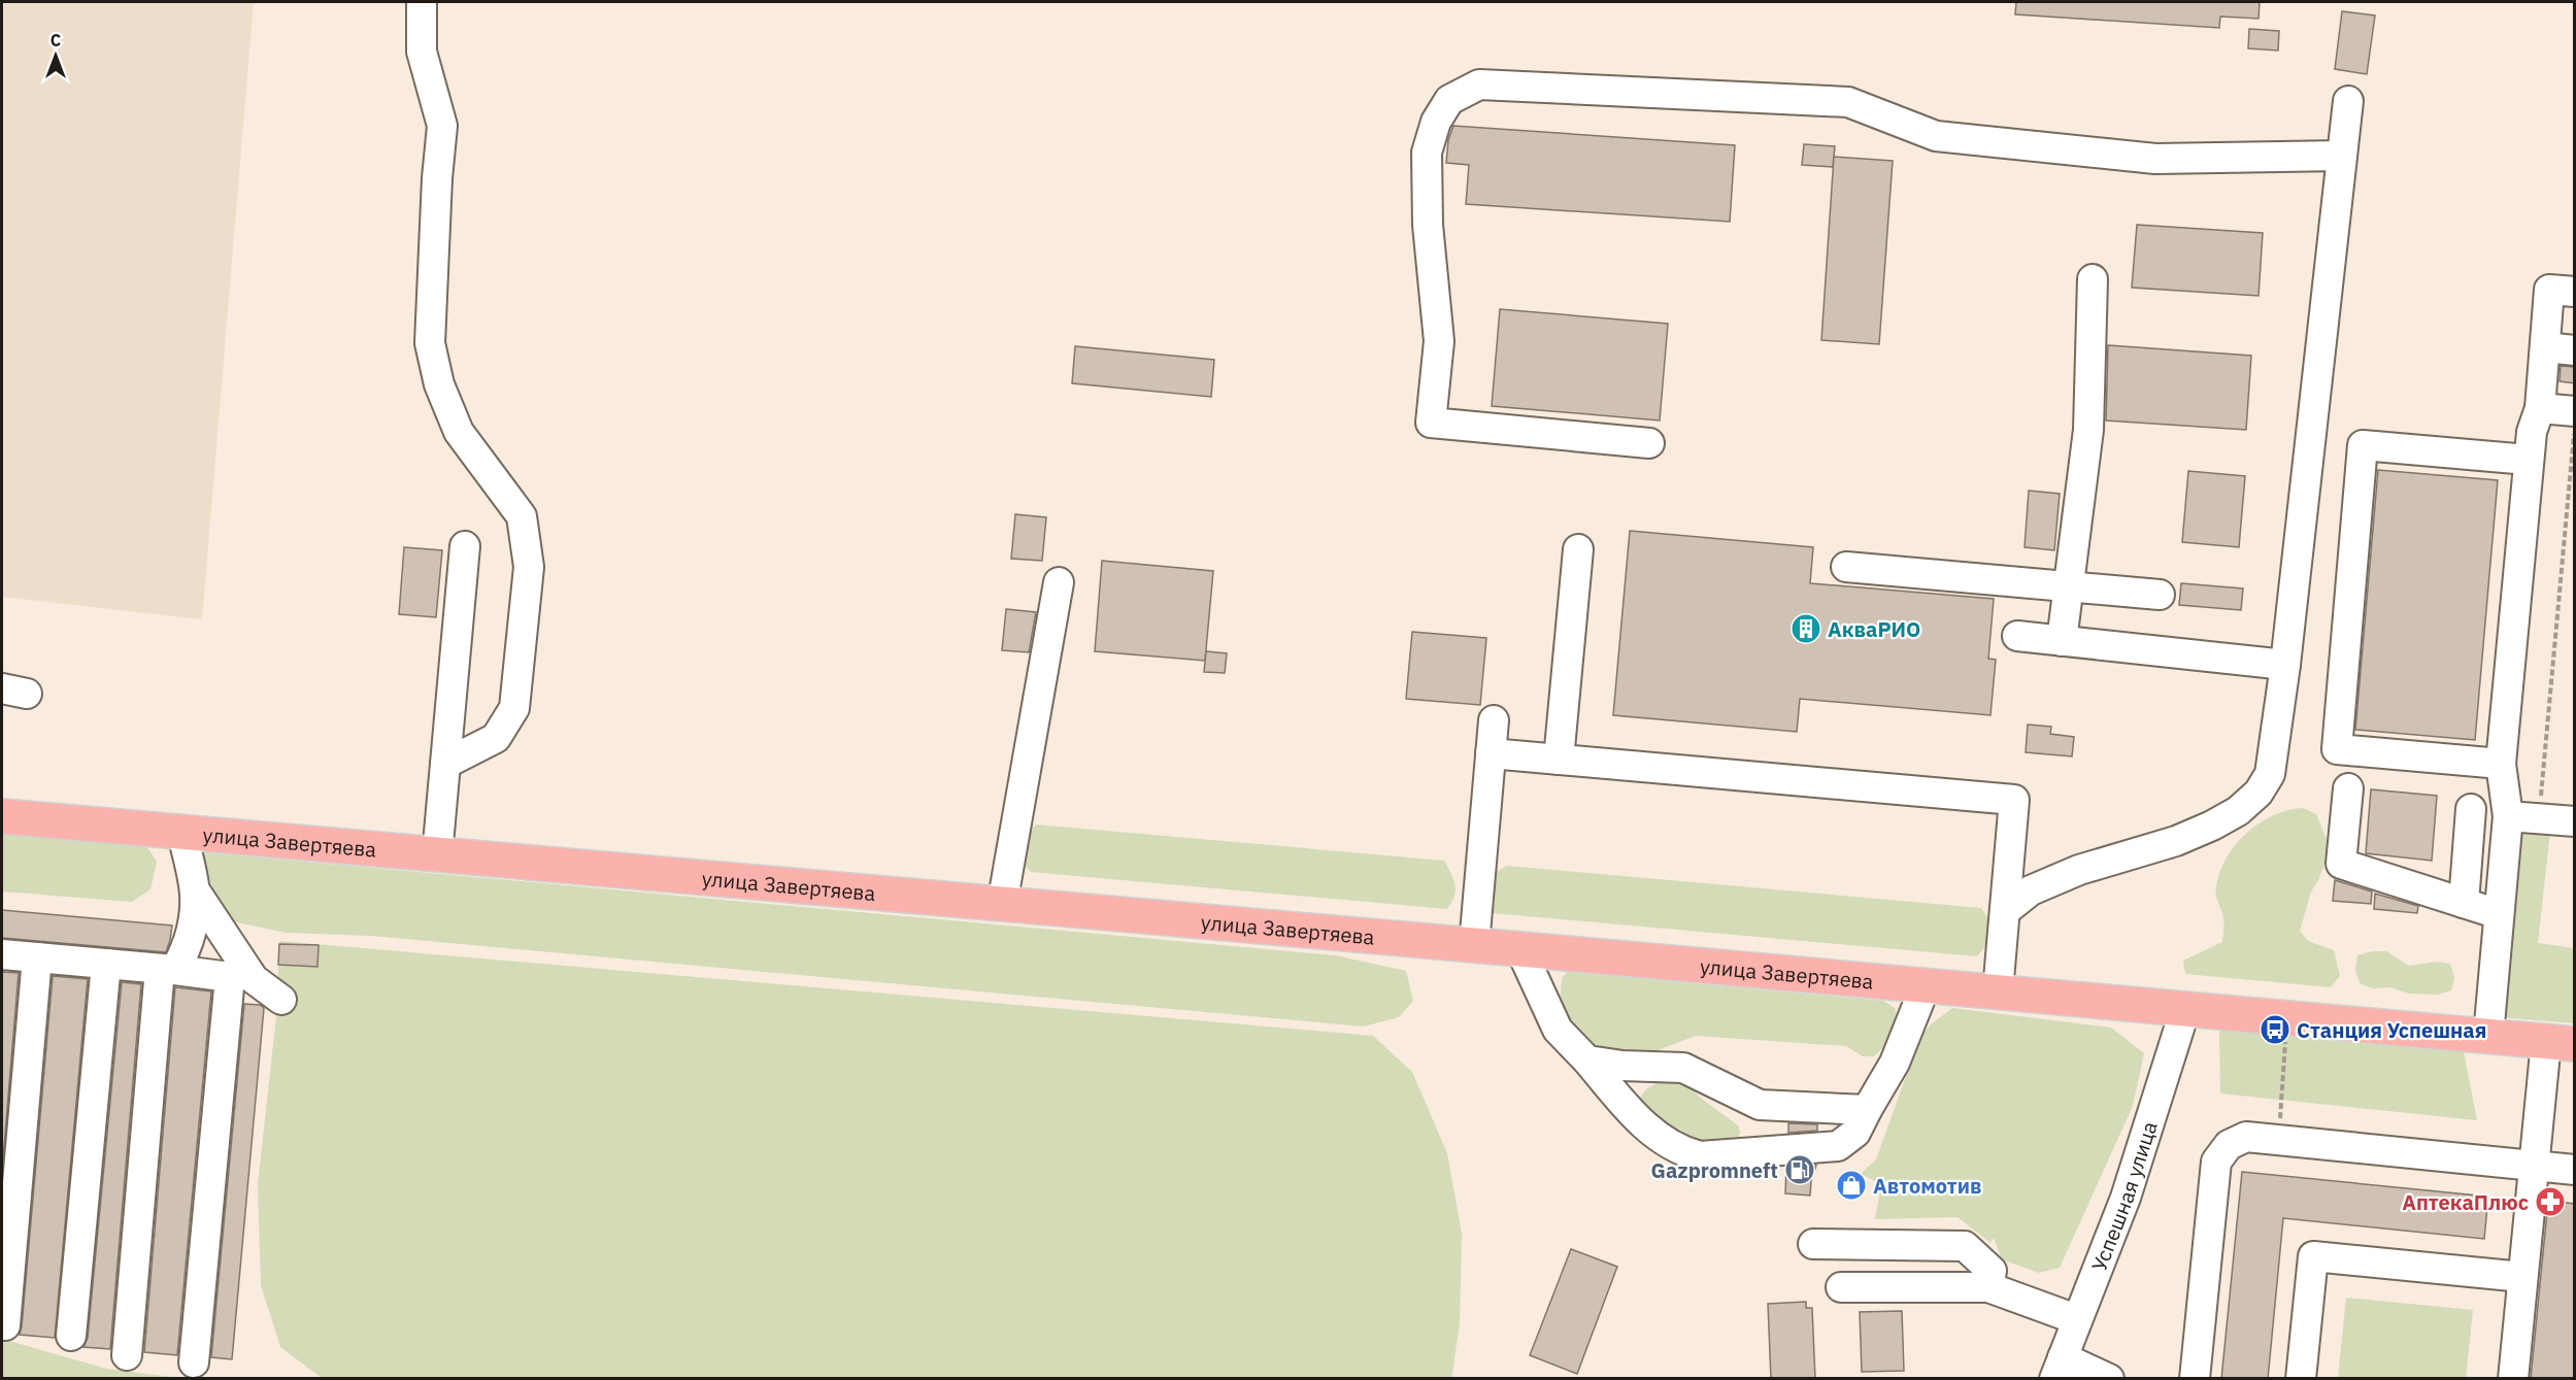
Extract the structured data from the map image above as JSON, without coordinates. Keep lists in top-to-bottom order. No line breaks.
{"streets":{"main road":["улица Завертяева"],"street":["Успешная улица"]},"crossings":[["улица Завертяева","Успешная улица"]],"places":{"building":["АкваРИО"],"bus stop":["Станция Успешная"],"fuel station":["Gazpromneft"],"shop":["Автомотив"],"pharmacy":["АптекаПлюс"]},"north":"top"}
